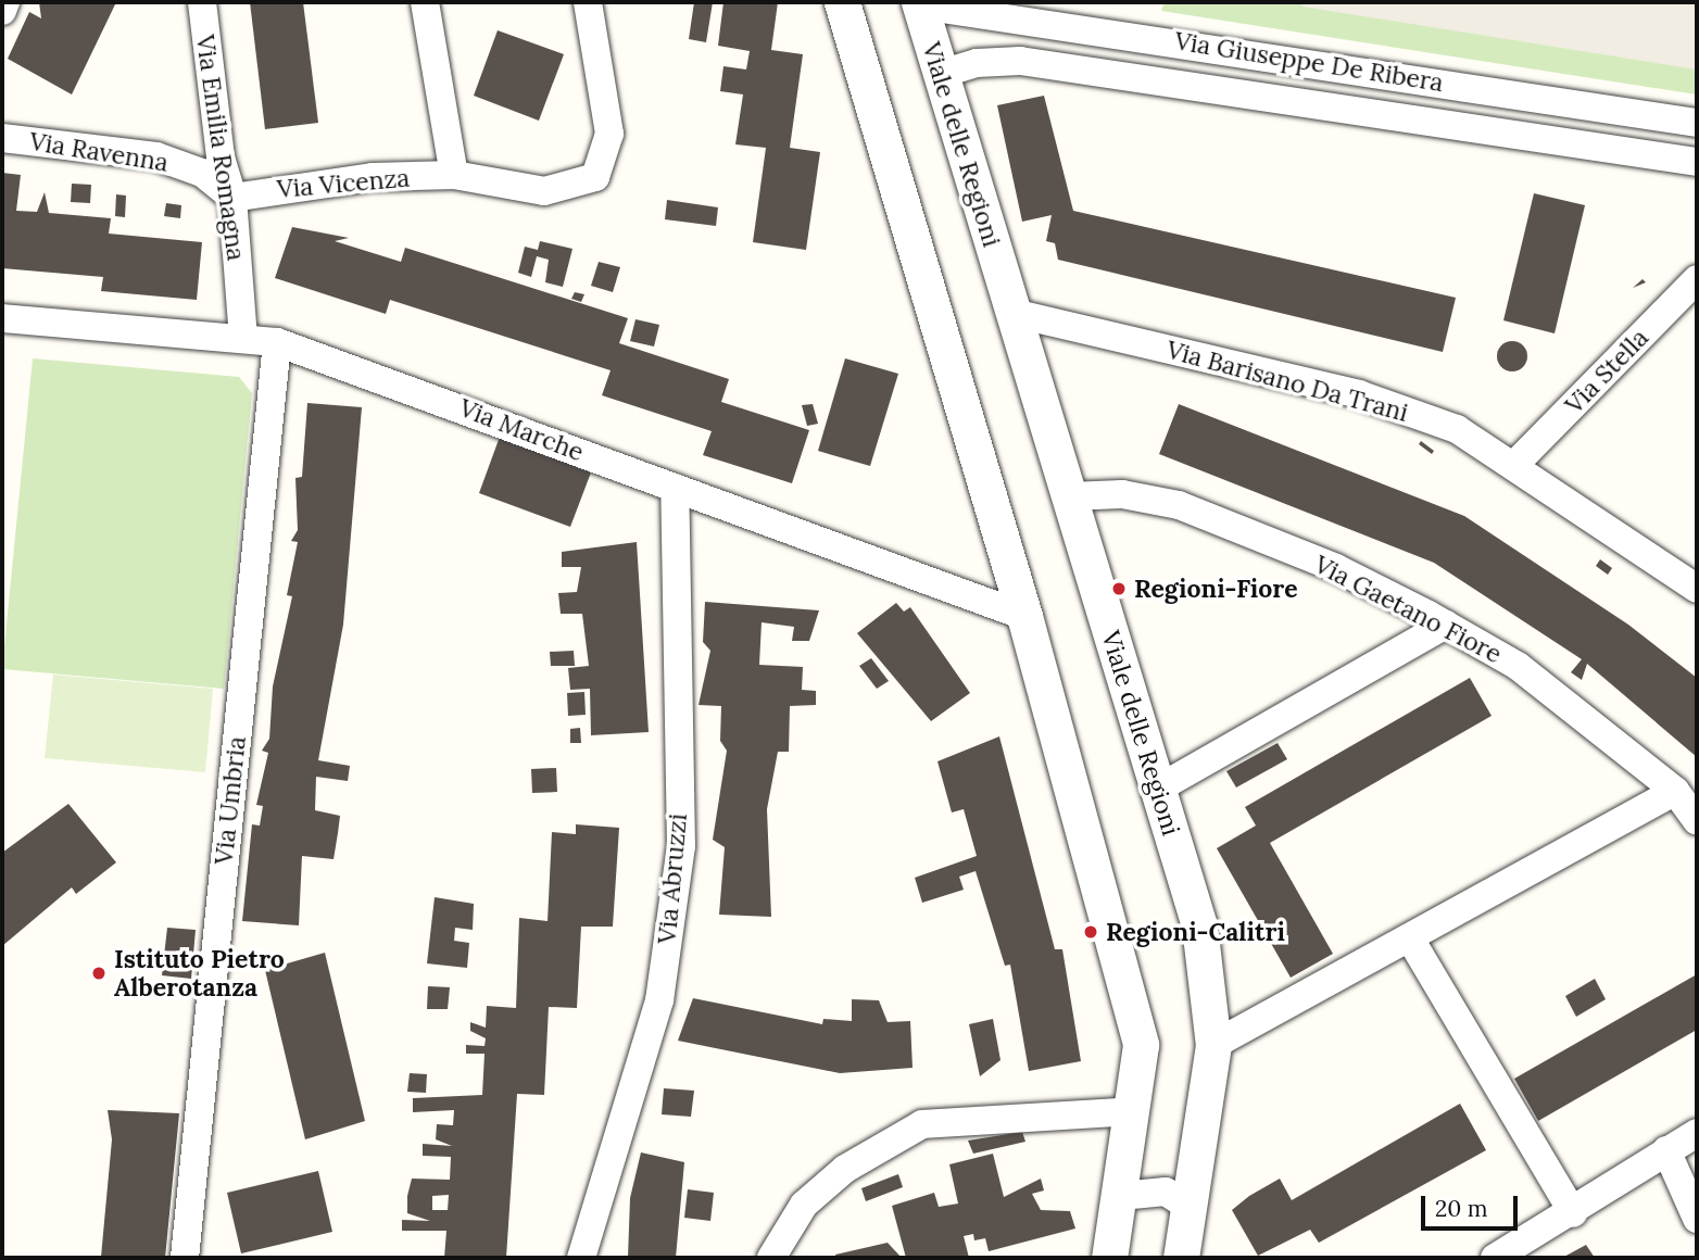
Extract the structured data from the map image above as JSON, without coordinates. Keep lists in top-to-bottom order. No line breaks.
{"streets":{"street":["Via Giuseppe De Ribera","Viale delle Regioni","Via Emilia Romagna","Via Ravenna","Via Vicenza","Via Stella","Via Barisano Da Trani","Via Marche","Via Gaetano Fiore","Via Umbria","Via Abruzzi"]},"crossings":[["Via Giuseppe De Ribera","Viale delle Regioni"],["Viale delle Regioni","Via Barisano Da Trani"],["Viale delle Regioni","Via Gaetano Fiore"],["Via Emilia Romagna","Via Ravenna"],["Via Emilia Romagna","Via Vicenza"],["Via Emilia Romagna","Via Marche"],["Via Ravenna","Via Vicenza"],["Via Stella","Via Barisano Da Trani"],["Via Marche","Via Umbria"],["Via Marche","Via Abruzzi"]],"places":["Regioni-Fiore","Regioni-Calitri","Istituto Pietro Alberotanza"],"scale_bar":"20 m"}
